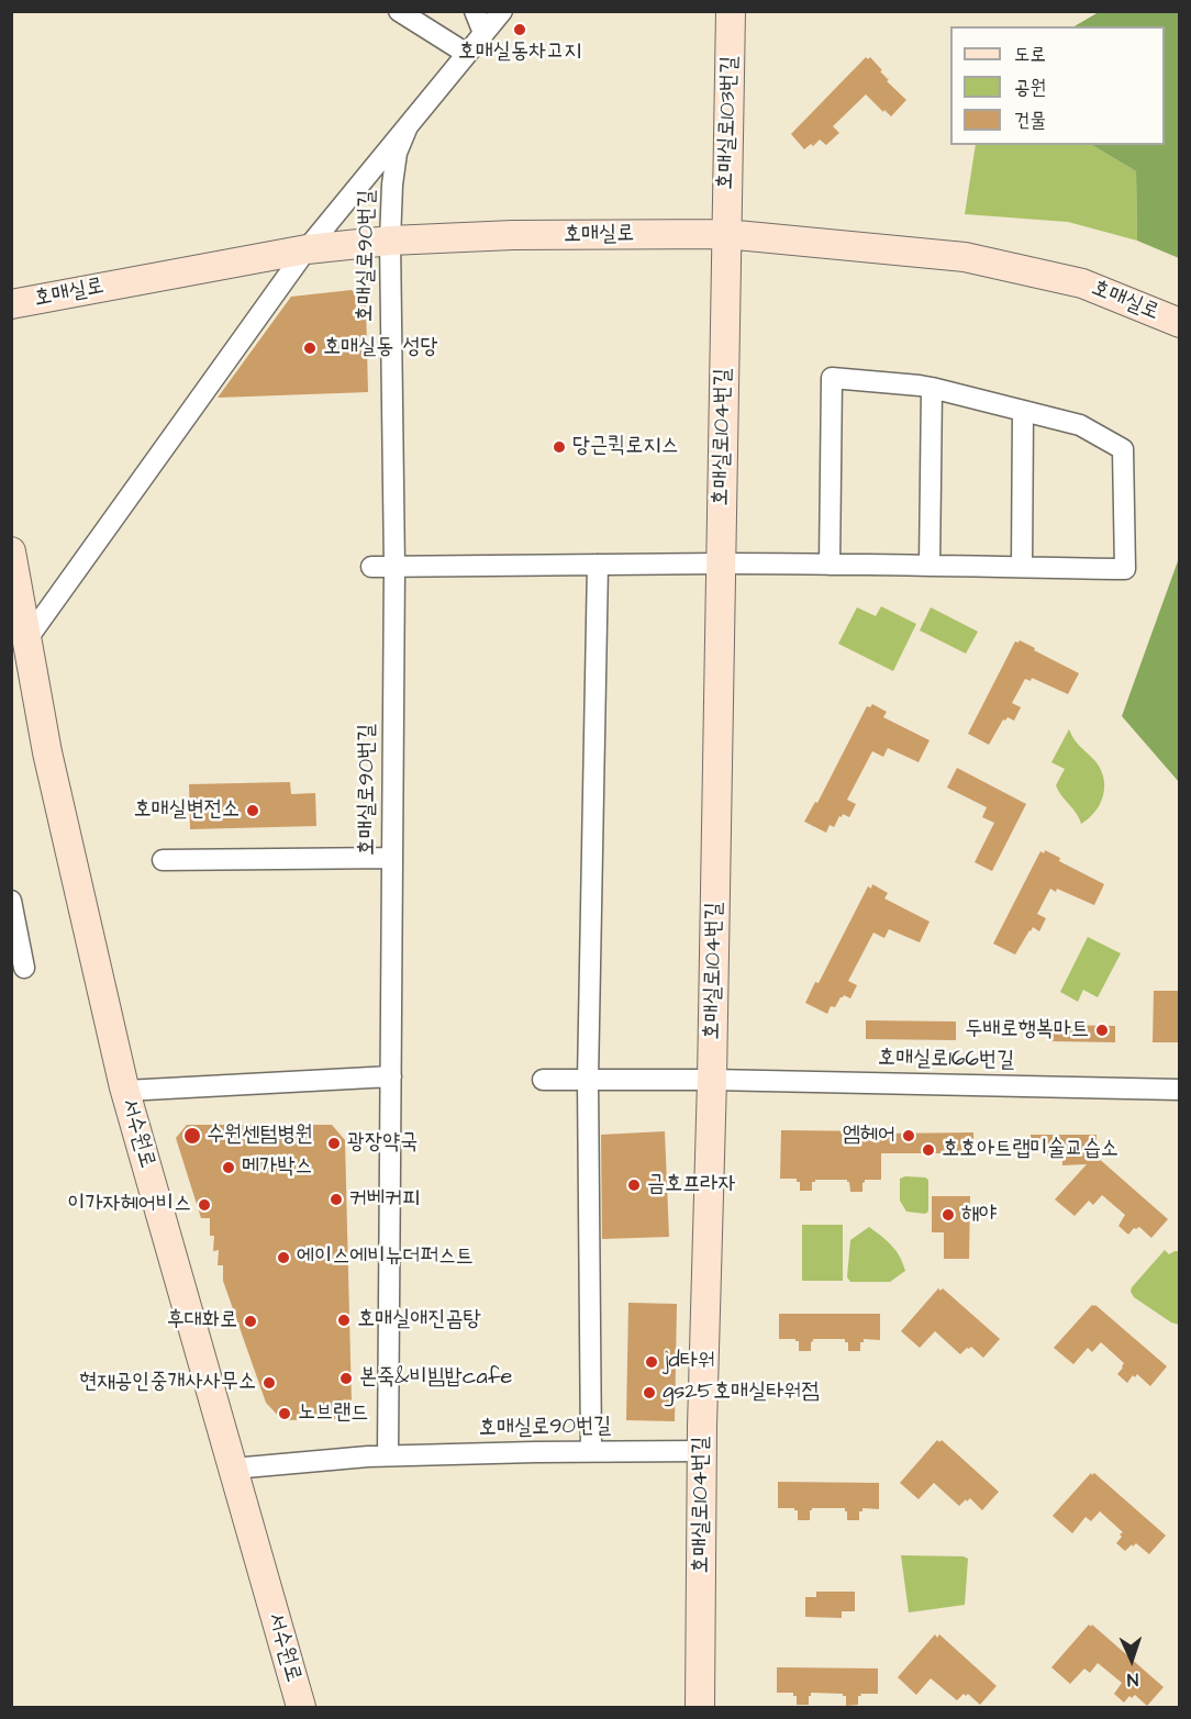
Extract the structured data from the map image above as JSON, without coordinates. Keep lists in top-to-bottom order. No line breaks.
{"streets":{"street":["호매실로103번길","호매실로","호매실로90번길","호매실로104번길","호매실로166번길","서수원로"]},"crossings":[["호매실로103번길","호매실로"],["호매실로103번길","호매실로104번길"],["호매실로","호매실로90번길"],["호매실로","호매실로104번길"],["호매실로90번길","호매실로104번길"],["호매실로90번길","서수원로"],["호매실로104번길","호매실로166번길"]],"places":["호매실동차고지","호매실동 성당","당근퀵로지스","호매실변전소","두배로행복마트","수원센텀병원","엠헤어","광장약국","호호아트랩미술교습소","메가박스","금호프라자","커베커피","이가자헤어비스","해야","에이스에비뉴더퍼스트","호매실애진곰탕","후대화로","jd타워","본죽&비빔밥cafe","현재공인중개사사무소","gs25호매실타워점","노브랜드"],"legend":["도로","공원","건물"],"north":"bottom"}
